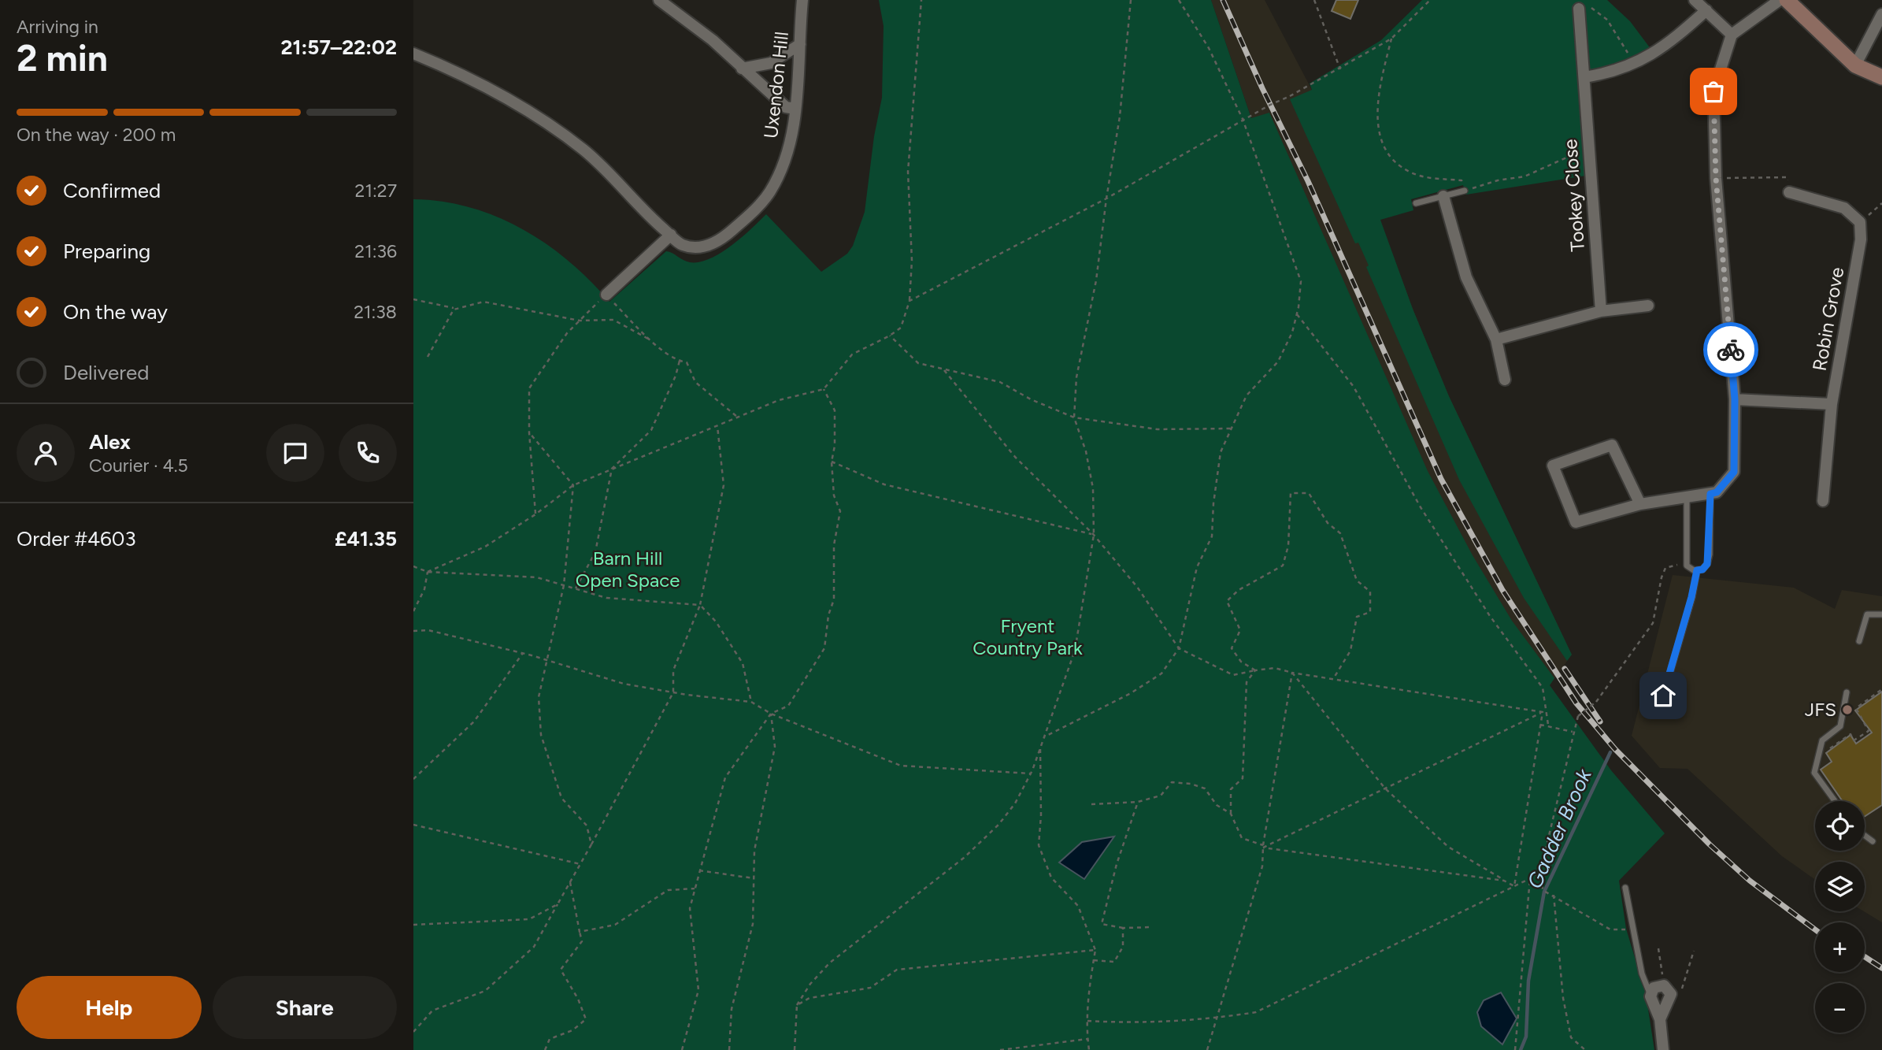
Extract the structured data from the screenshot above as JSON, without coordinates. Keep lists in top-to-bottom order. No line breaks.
{"streets":{"street":["Uxendon Hill","Tookey Close","Robin Grove"]},"water":["Gadder Brook"],"parks":["Barn Hill Open Space","Fryent Country Park"],"places":["JFS"],"page":{"heading":["2 min","Arriving in","21:57–22:02"],"panel":["Alex","Courier · 4.5","Order #4603","£41.35"],"bar":"On the way · 200 m","list":[["Confirmed","21:27"],["Preparing","21:36"],["On the way","21:38"],"Delivered"],"map_buttons":["+","−"],"buttons":["Help","Share"]}}
